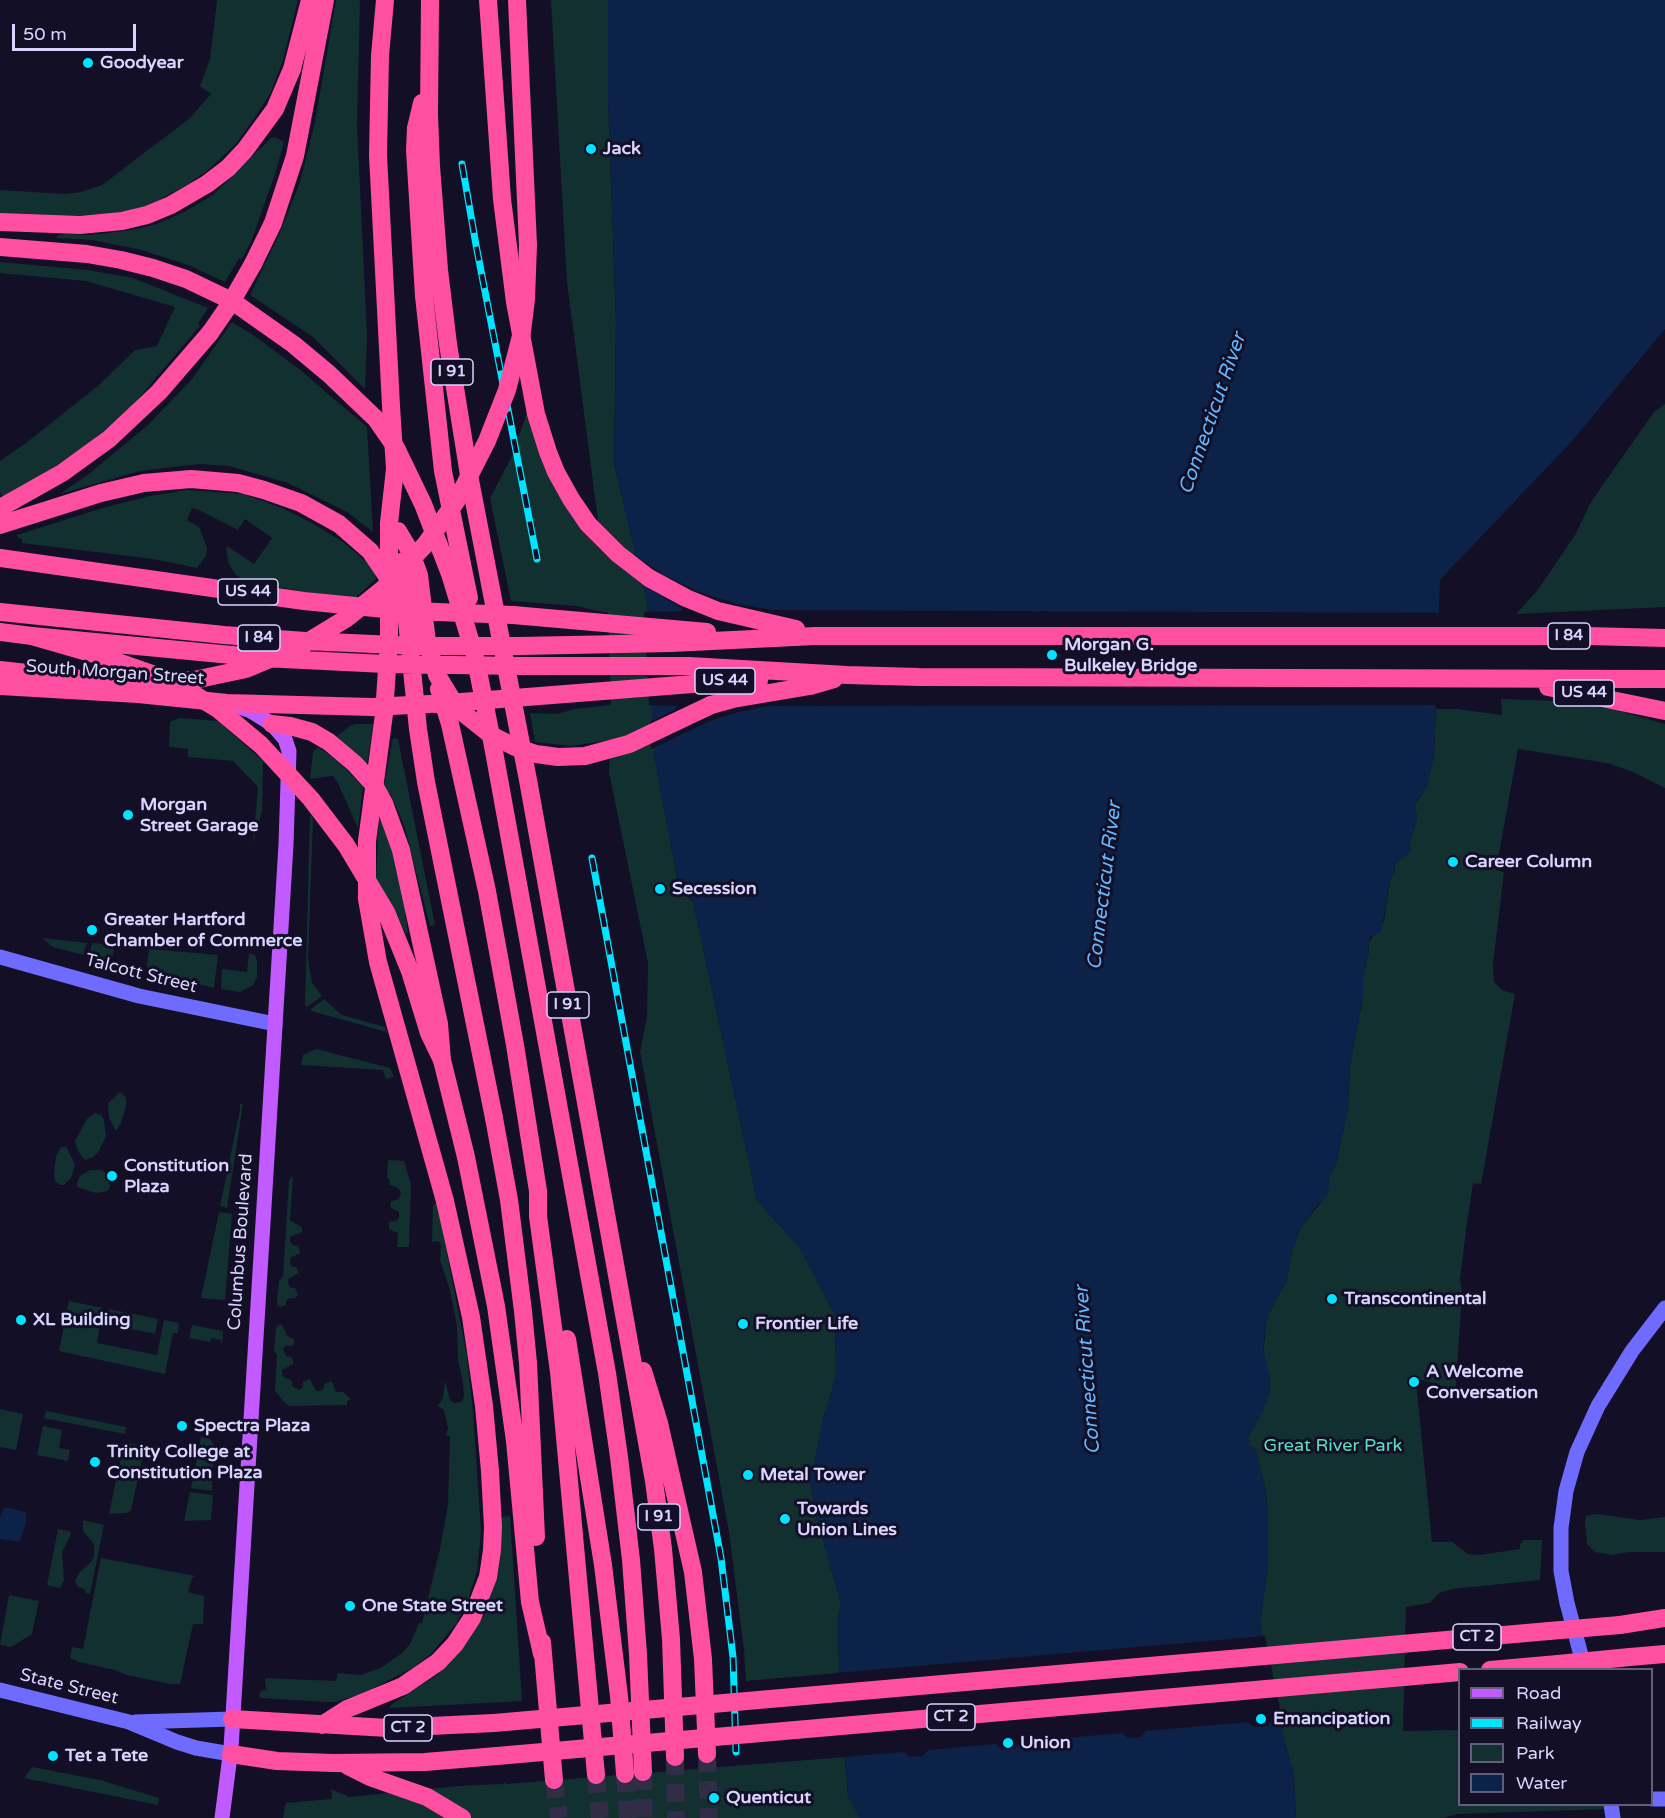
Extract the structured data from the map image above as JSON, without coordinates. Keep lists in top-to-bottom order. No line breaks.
{"streets":{"highway":["I 91","US 44","I 84","South Morgan Street","CT 2"],"main road":["Columbus Boulevard"],"street":["Talcott Street","State Street"]},"crossings":[["US 44","I 84"],["US 44","South Morgan Street"],["US 44","Columbus Boulevard"],["South Morgan Street","Columbus Boulevard"],["Talcott Street","Columbus Boulevard"],["Columbus Boulevard","CT 2"],["Columbus Boulevard","State Street"],["CT 2","State Street"]],"water":["Connecticut River"],"parks":["Great River Park"],"places":["Goodyear","Jack","Morgan G. Bulkeley Bridge","Morgan Street Garage","Career Column","Secession","Greater Hartford Chamber of Commerce","Constitution Plaza","Transcontinental","XL Building","Frontier Life","A Welcome Conversation","Spectra Plaza","Trinity College at Constitution Plaza","Metal Tower","Towards Union Lines","One State Street","Emancipation","Union","Tet a Tete","Quenticut"],"legend":["Road","Railway","Park","Water"],"scale_bar":"50 m"}
